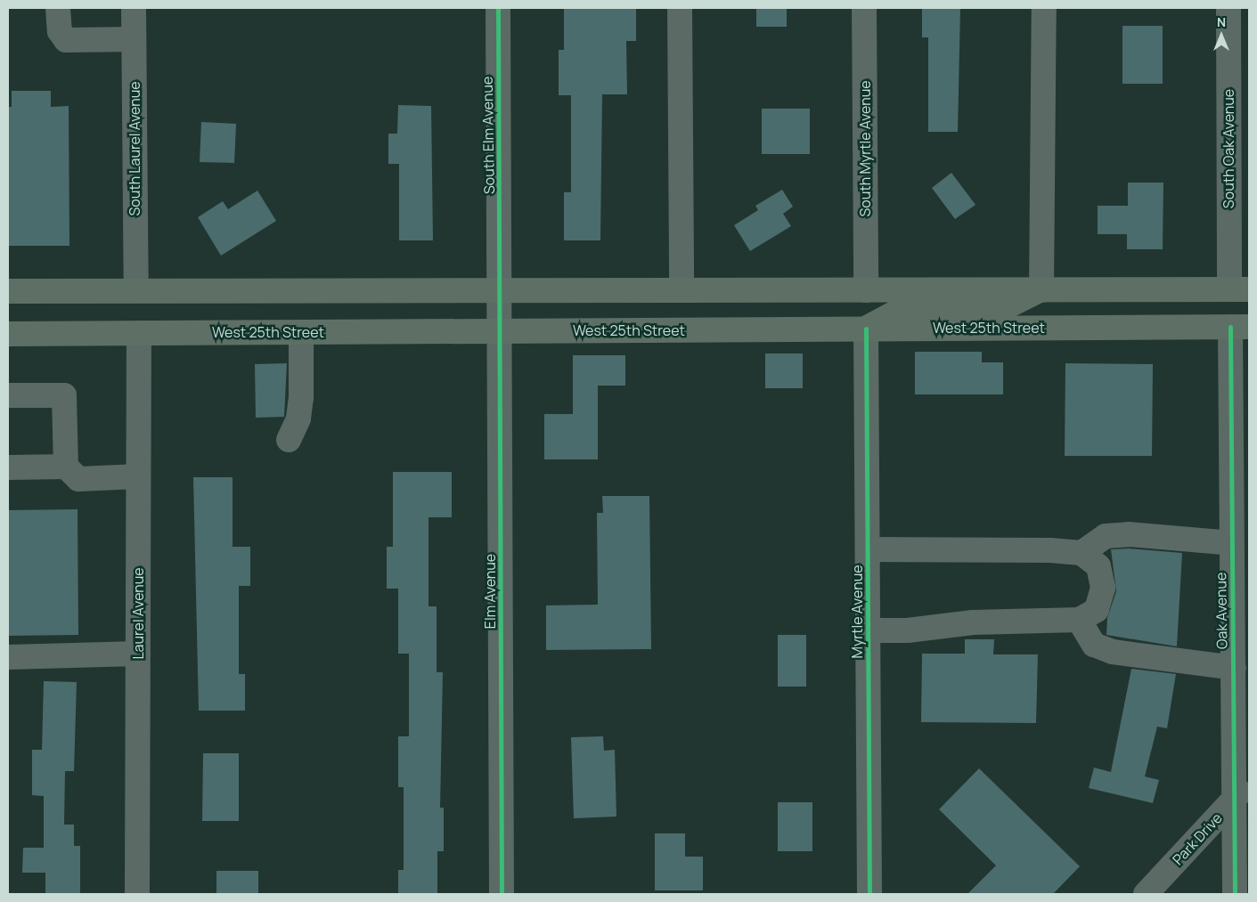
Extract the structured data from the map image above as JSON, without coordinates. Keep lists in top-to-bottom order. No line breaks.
{"streets":{"main road":["West 25th Street"],"street":["South Elm Avenue","South Laurel Avenue","South Myrtle Avenue","South Oak Avenue","Elm Avenue","Oak Avenue","Myrtle Avenue","Laurel Avenue","Park Drive"]},"crossings":[["South Elm Avenue","Elm Avenue"],["West 25th Street","Elm Avenue"],["West 25th Street","Oak Avenue"],["West 25th Street","Myrtle Avenue"],["West 25th Street","Laurel Avenue"],["Oak Avenue","Park Drive"]],"north":"top"}
